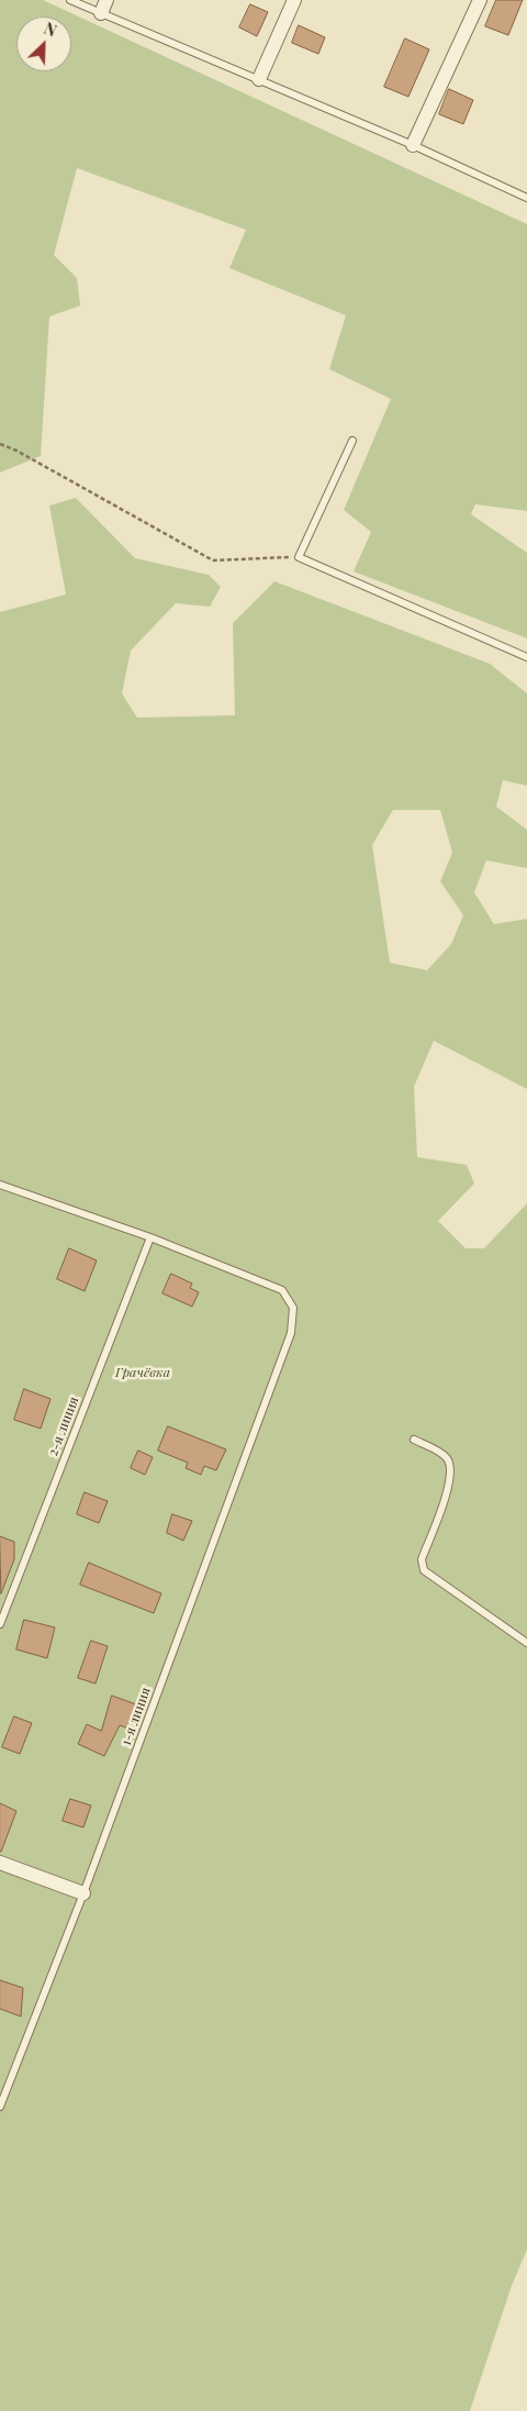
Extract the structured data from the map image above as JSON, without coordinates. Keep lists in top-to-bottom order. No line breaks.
{"streets":{"lane":["2-я линия","1-я линия"]},"crossings":[["2-я линия","1-я линия"]],"parks":["Грачёвка"],"north":"top right"}
